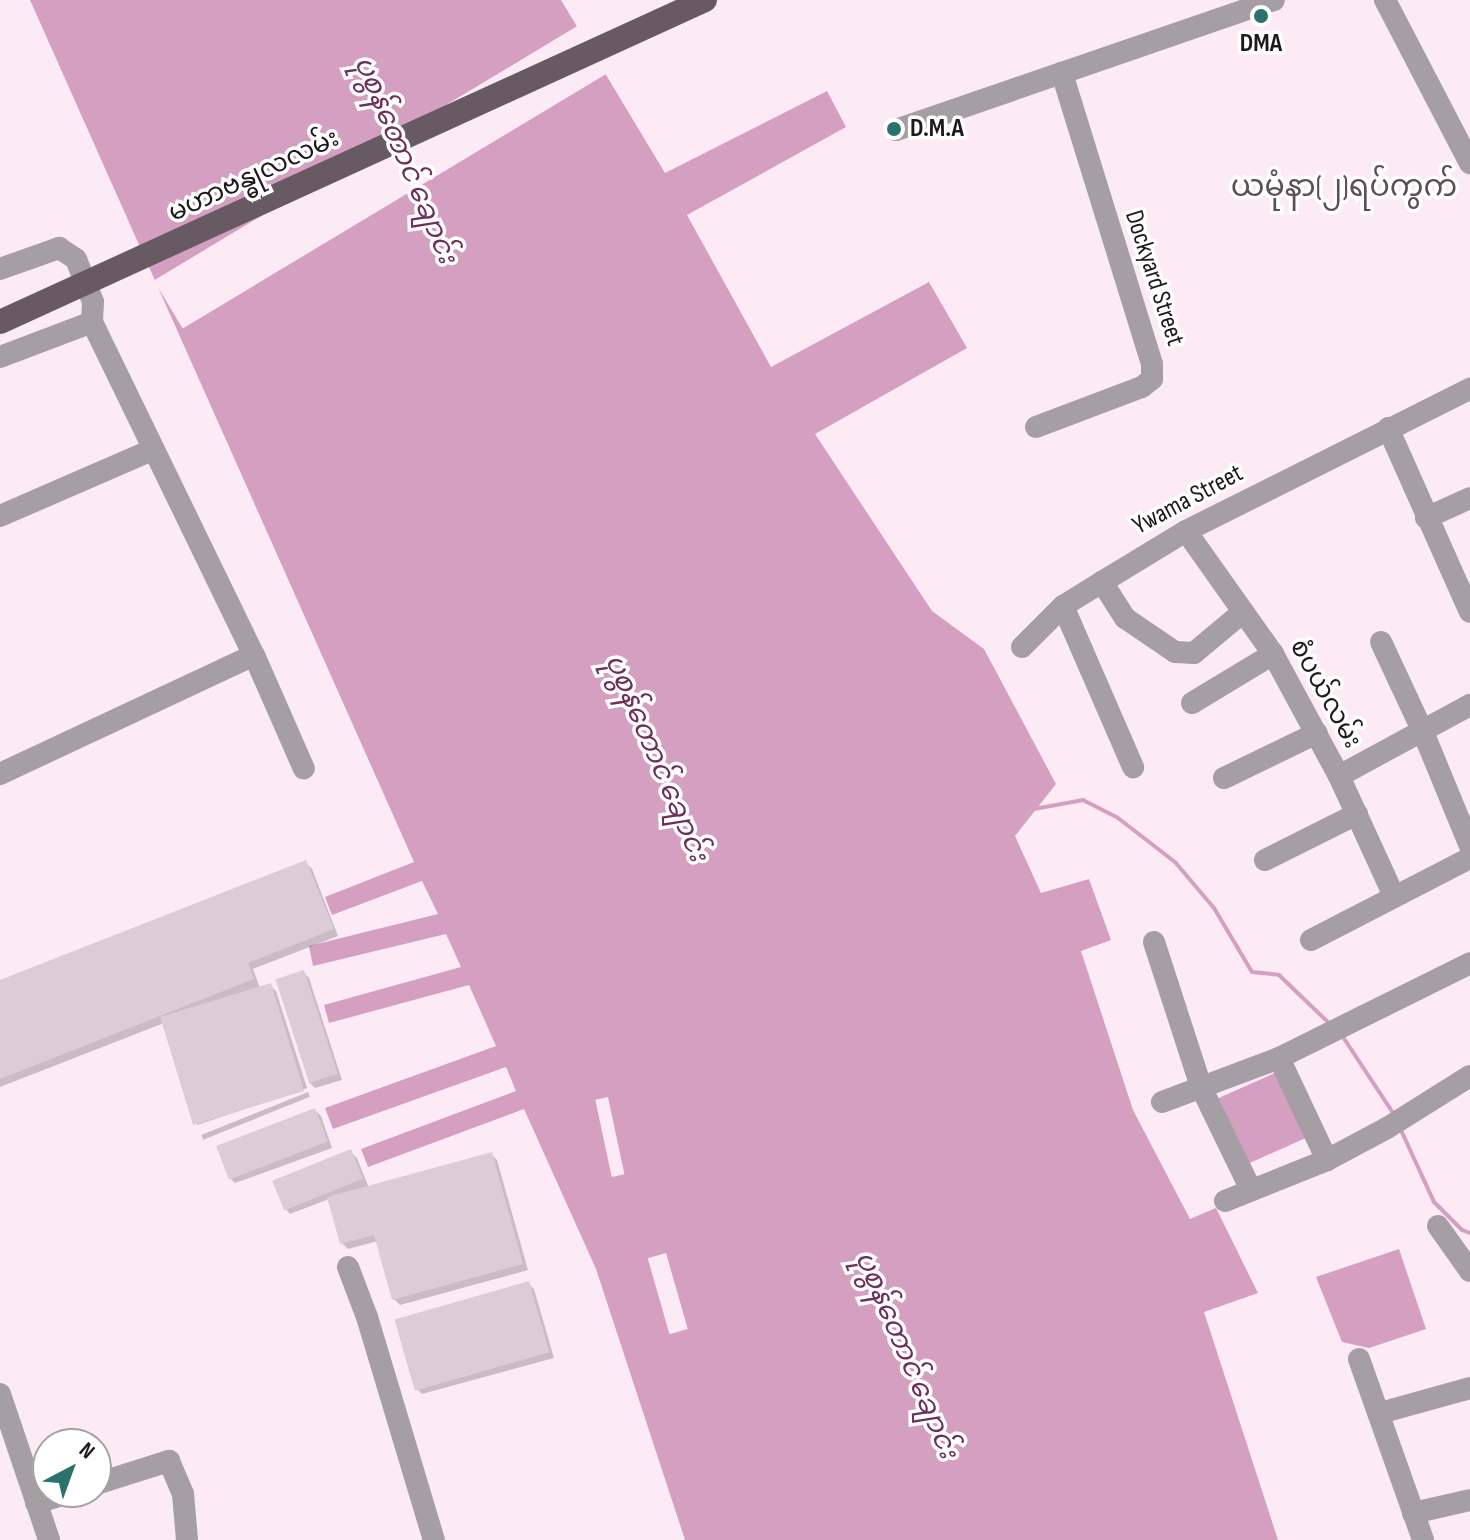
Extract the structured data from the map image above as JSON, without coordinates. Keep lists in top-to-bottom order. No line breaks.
{"streets":{"main road":["မဟာဗန္ဓုလလမ်း"],"street":["Dockyard Street","Ywama Street","စံပယ်လမ်း"]},"crossings":[["Ywama Street","စံပယ်လမ်း"]],"districts":["ယမုံနာ(၂)ရပ်ကွက်"],"water":["ပုစွန်တောင် ချောင်း"],"places":["DMA","D.M.A"],"north":"top right"}
